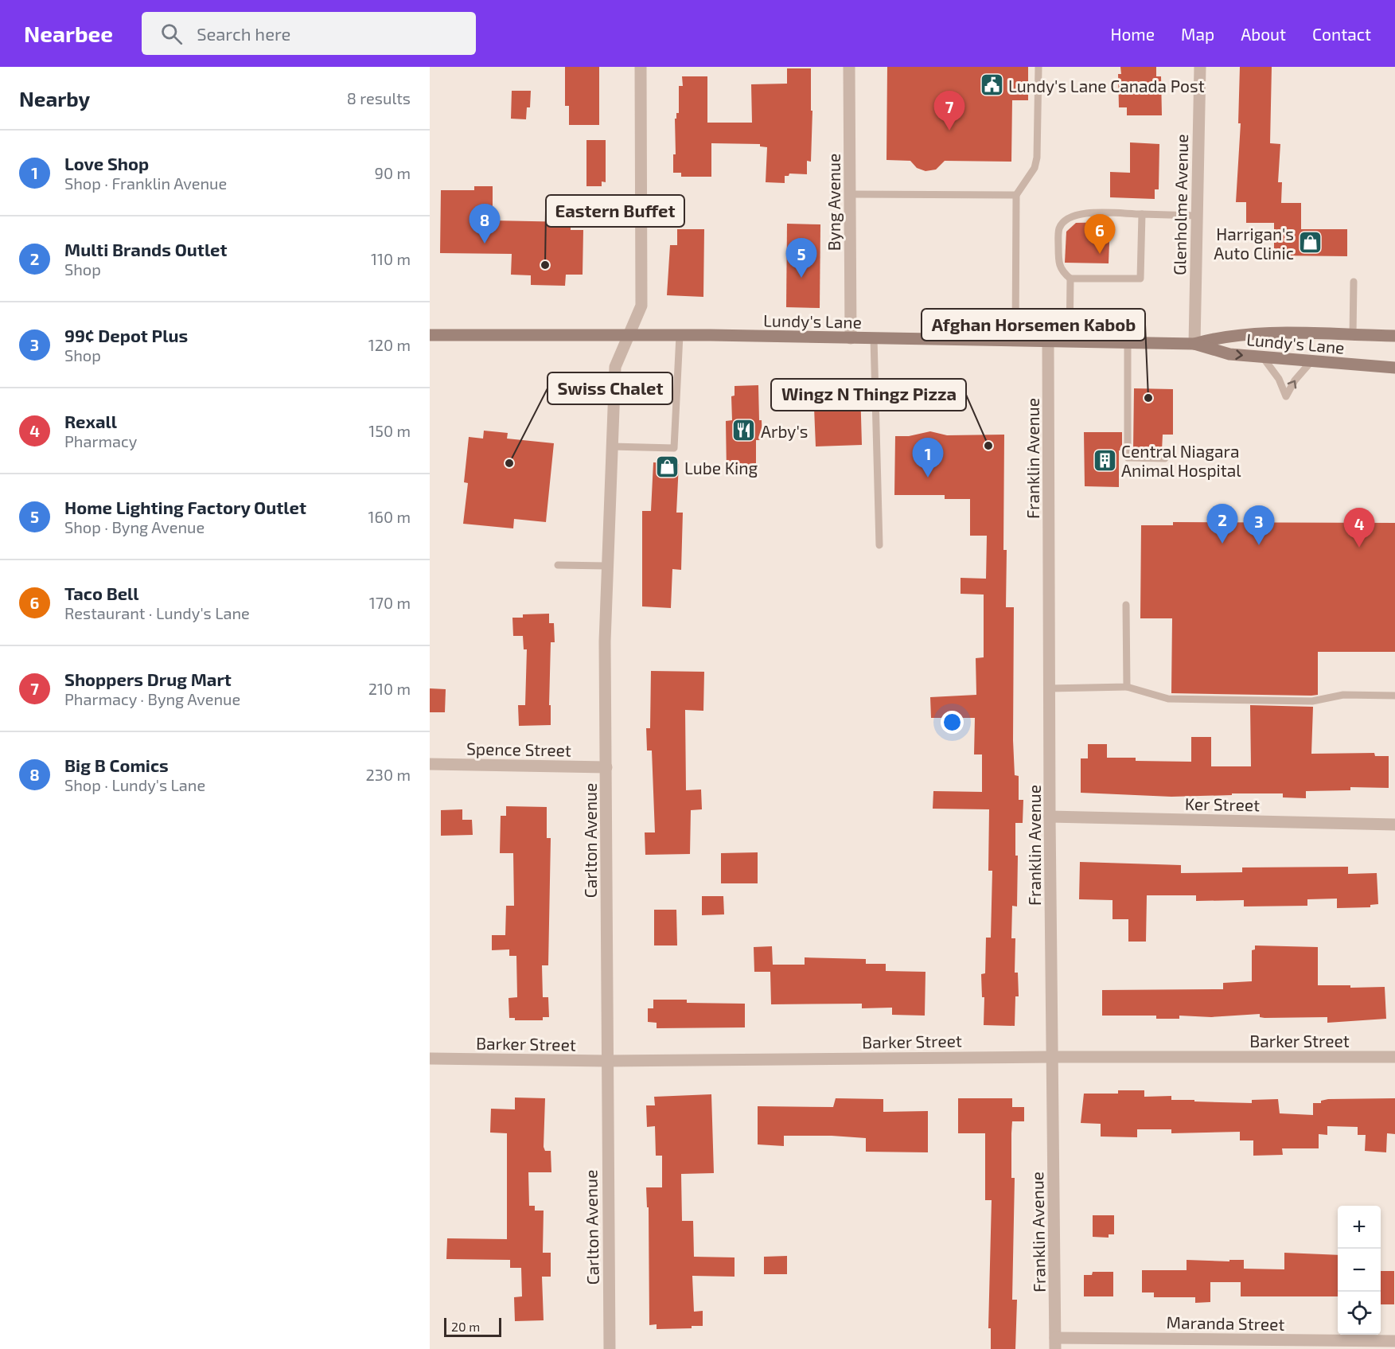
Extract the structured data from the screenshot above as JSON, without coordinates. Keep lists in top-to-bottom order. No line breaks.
{"streets":{"main road":["Lundy's Lane"],"street":["Byng Avenue","Glenholme Avenue","Franklin Avenue","Spence Street","Ker Street","Carlton Avenue","Barker Street","Maranda Street"]},"crossings":[["Byng Avenue","Lundy's Lane"],["Glenholme Avenue","Lundy's Lane"],["Lundy's Lane","Franklin Avenue"],["Lundy's Lane","Carlton Avenue"],["Franklin Avenue","Ker Street"],["Franklin Avenue","Barker Street"],["Franklin Avenue","Maranda Street"],["Spence Street","Carlton Avenue"],["Carlton Avenue","Barker Street"]],"places":{"public building":["Lundy's Lane Canada Post"],"shop":["Harrigan's Auto Clinic","Lube King"],"other":["Eastern Buffet","Afghan Horsemen Kabob","Wingz N Thingz Pizza","Swiss Chalet"],"restaurant":["Arby's"],"building":["Central Niagara Animal Hospital"]},"scale_bar":"20 m","page":{"header":"Nearbee","search":"Search here","nav":["Home","Map","About","Contact"],"heading":["Nearby","8 results"],"pins":["7","8","6","5","1","2","3","4"],"list":[{"mark":"1","name":"Love Shop","note":"Shop · Franklin Avenue","value":"90 m"},{"mark":"2","name":"Multi Brands Outlet","note":"Shop","value":"110 m"},{"mark":"3","name":"99¢ Depot Plus","note":"Shop","value":"120 m"},{"mark":"4","name":"Rexall","note":"Pharmacy","value":"150 m"},{"mark":"5","name":"Home Lighting Factory Outlet","note":"Shop · Byng Avenue","value":"160 m"},{"mark":"6","name":"Taco Bell","note":"Restaurant · Lundy's Lane","value":"170 m"},{"mark":"7","name":"Shoppers Drug Mart","note":"Pharmacy · Byng Avenue","value":"210 m"},{"mark":"8","name":"Big B Comics","note":"Shop · Lundy's Lane","value":"230 m"}],"map_buttons":["+","−"],"scale":"20 m"}}
